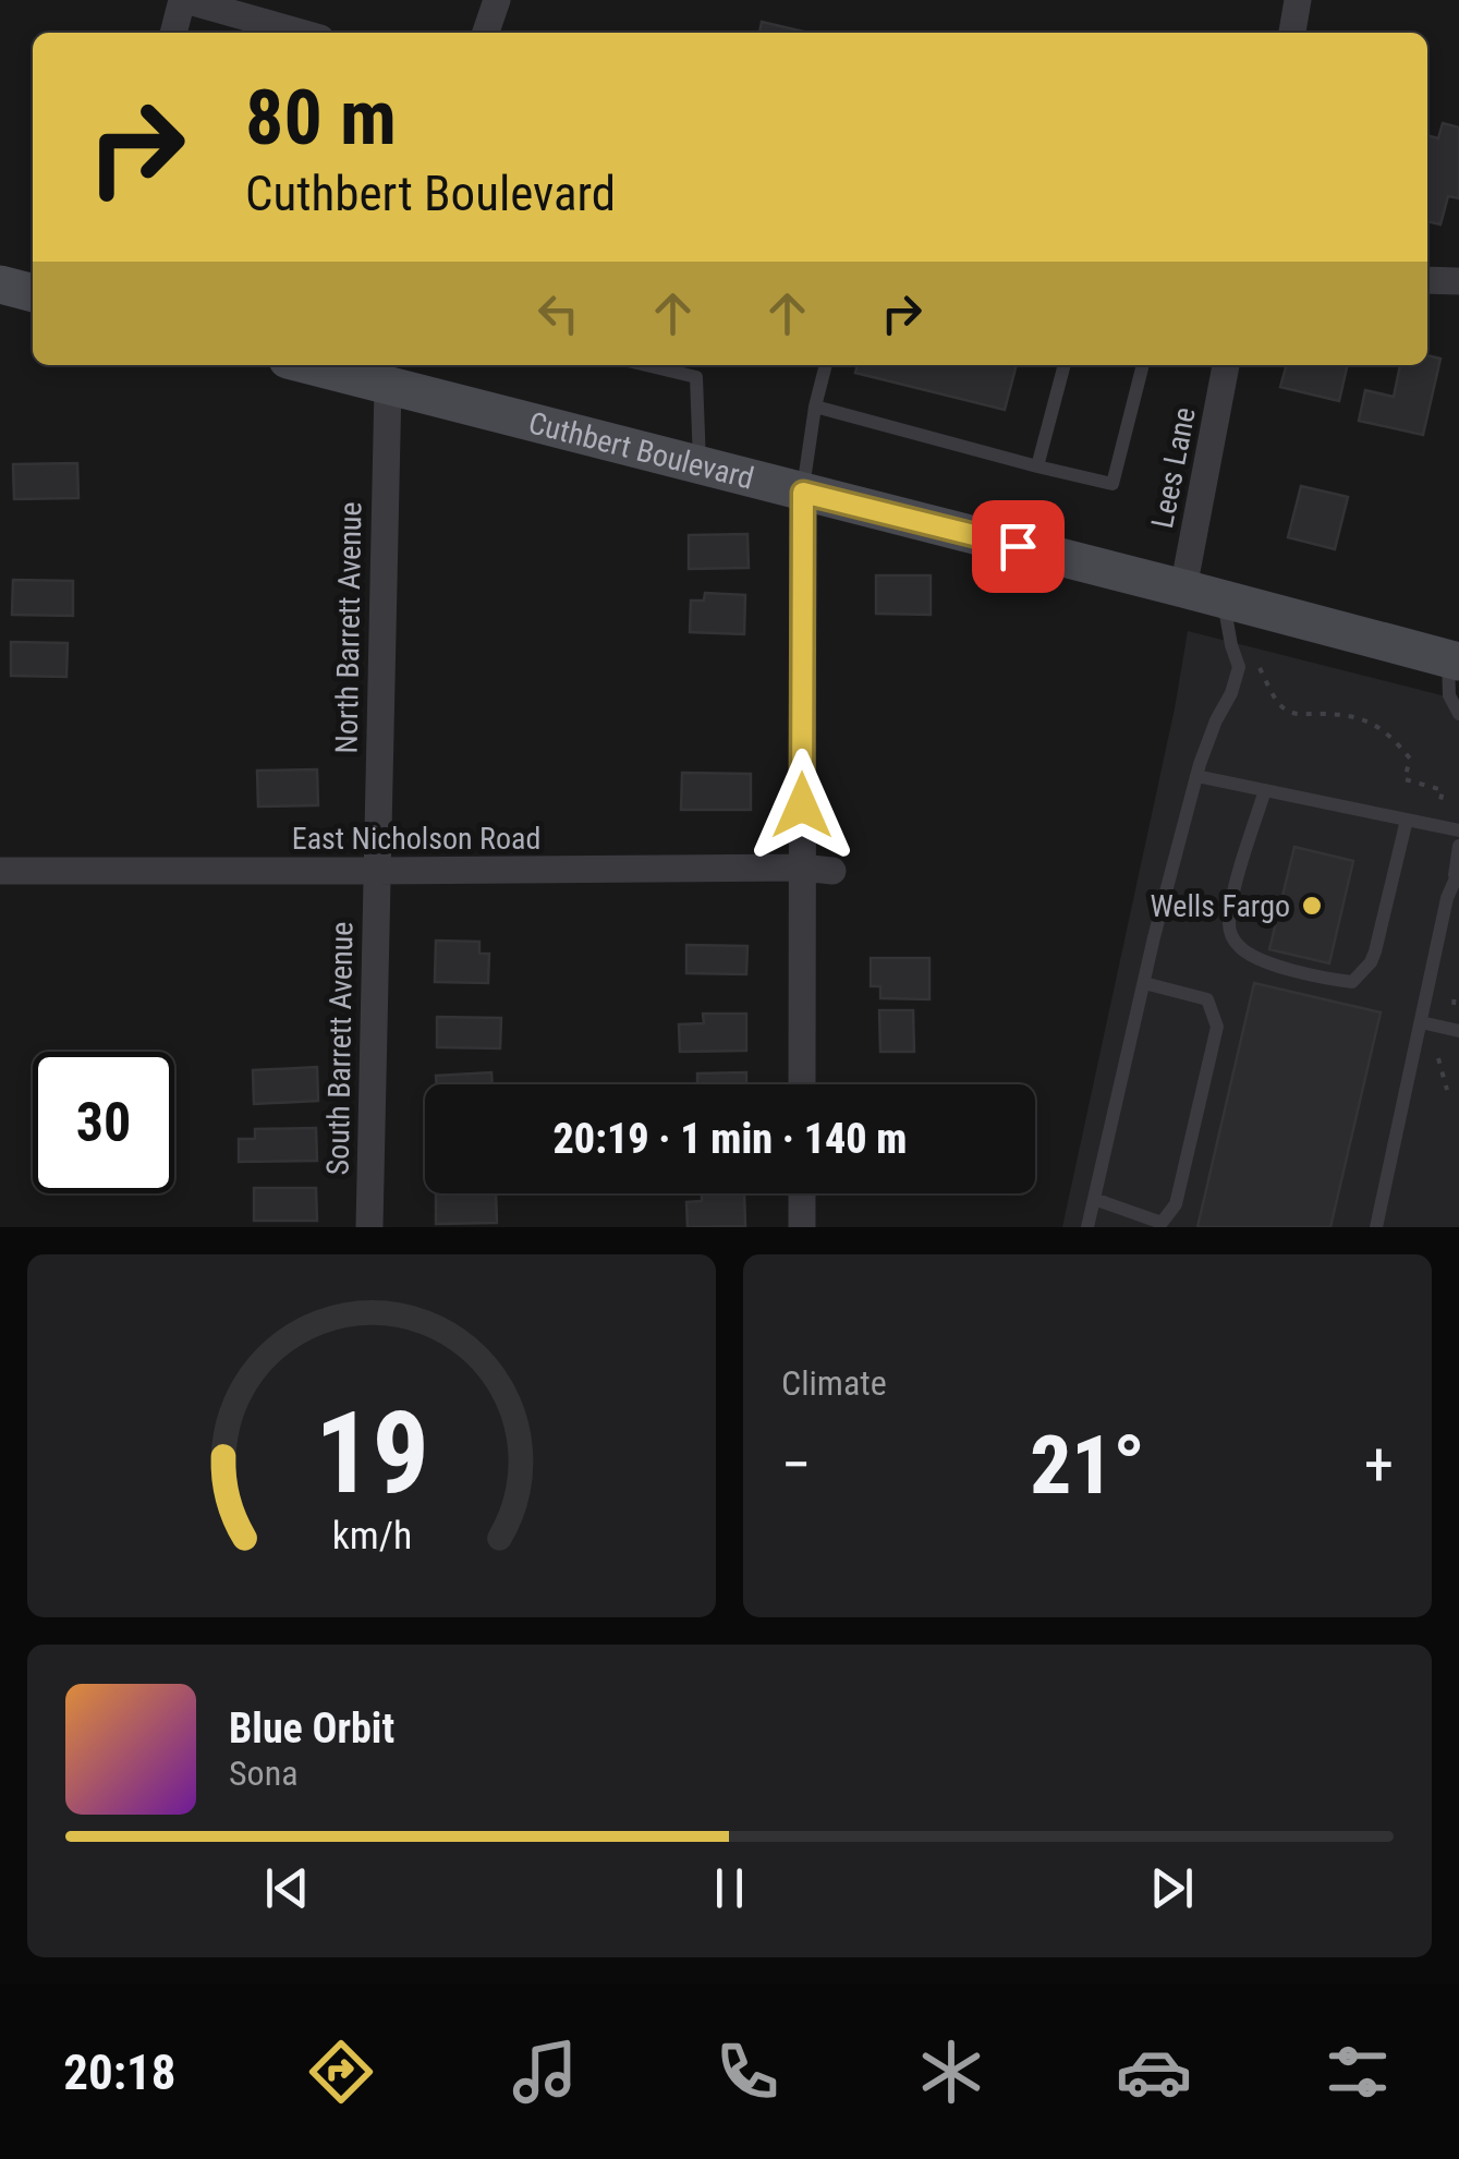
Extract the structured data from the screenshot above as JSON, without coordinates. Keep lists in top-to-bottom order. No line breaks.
{"streets":{"main road":["Cuthbert Boulevard"],"street":["Lees Lane","North Barrett Avenue","East Nicholson Road","South Barrett Avenue"]},"crossings":[["Cuthbert Boulevard","Lees Lane"],["Cuthbert Boulevard","North Barrett Avenue"],["North Barrett Avenue","East Nicholson Road"],["North Barrett Avenue","South Barrett Avenue"],["East Nicholson Road","South Barrett Avenue"]],"places":["Wells Fargo"],"page":{"turn":["80 m","Cuthbert Boulevard"],"limit":"30","trip":"20:19 · 1 min · 140 m","tile":"Climate","heat":["−","21°","+"],"song":["Blue Orbit","Sona"],"tabs":"20:18","gauge":["19","km/h"]}}
